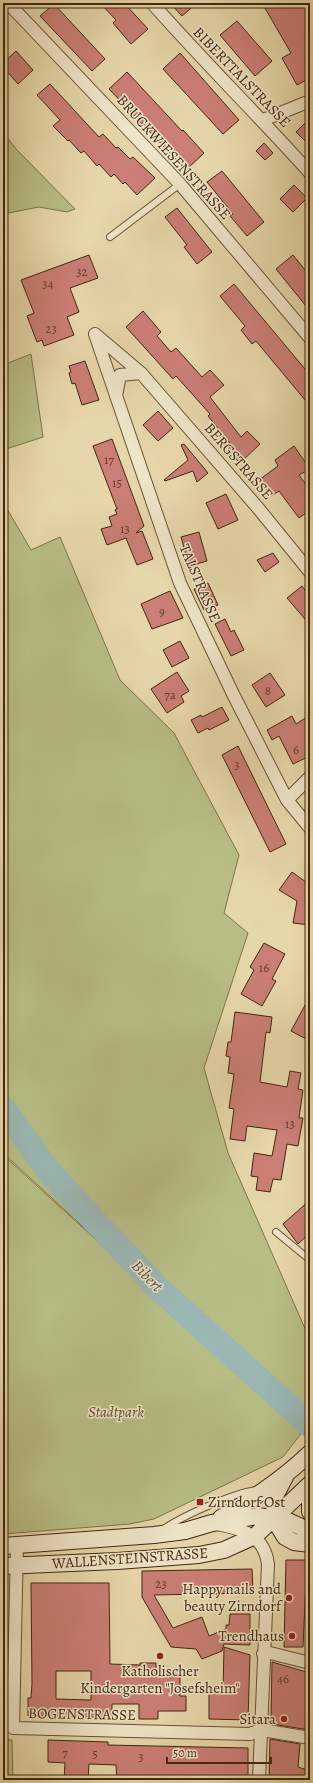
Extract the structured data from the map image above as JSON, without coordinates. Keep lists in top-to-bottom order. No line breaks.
{"streets":{"main road":["WALLENSTEINSTRASSE"],"street":["BIBERTTALSTRASSE","BRUCKWIESENSTRASSE","BERGSTRASSE","TALSTRASSE","BOGENSTRASSE"]},"crossings":[["BERGSTRASSE","TALSTRASSE"],["WALLENSTEINSTRASSE","BOGENSTRASSE"]],"water":["Bibert"],"parks":["Stadtpark"],"places":{"transit":["Zirndorf Ost"],"other":["Happy nails and beauty Zirndorf","Trendhaus","Katholischer Kindergarten \"Josefsheim\"","Sitara"]},"house_numbers":["32","34","23","17","15","13","9","8","7a","6","3","16","13","23","46","7","5","3"],"scale_bar":"50 m"}
